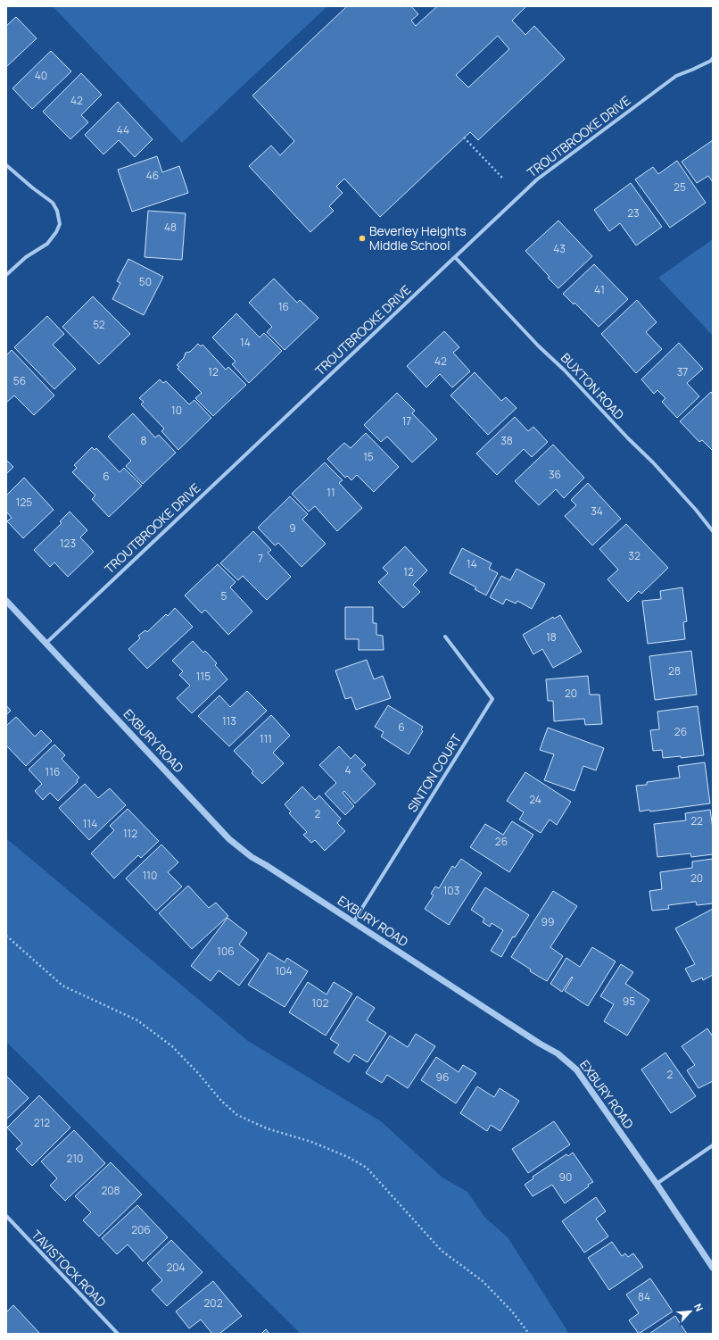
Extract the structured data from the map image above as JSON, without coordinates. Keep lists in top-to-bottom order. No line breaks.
{"streets":{"street":["TROUTBROOKE DRIVE","BUXTON ROAD","EXBURY ROAD","SINTON COURT","TAVISTOCK ROAD"]},"crossings":[["TROUTBROOKE DRIVE","BUXTON ROAD"],["TROUTBROOKE DRIVE","EXBURY ROAD"],["EXBURY ROAD","SINTON COURT"]],"places":["Beverley Heights Middle School"],"house_numbers":["40","42","44","46","25","23","48","43","50","41","16","52","14","42","12","37","56","10","17","8","38","15","36","6","11","125","34","9","123","32","7","14","12","5","18","28","115","20","113","6","26","111","4","116","24","2","22","114","112","26","110","20","103","99","106","104","95","102","2","96","212","210","90","208","206","204","84","202"],"north":"top right"}
